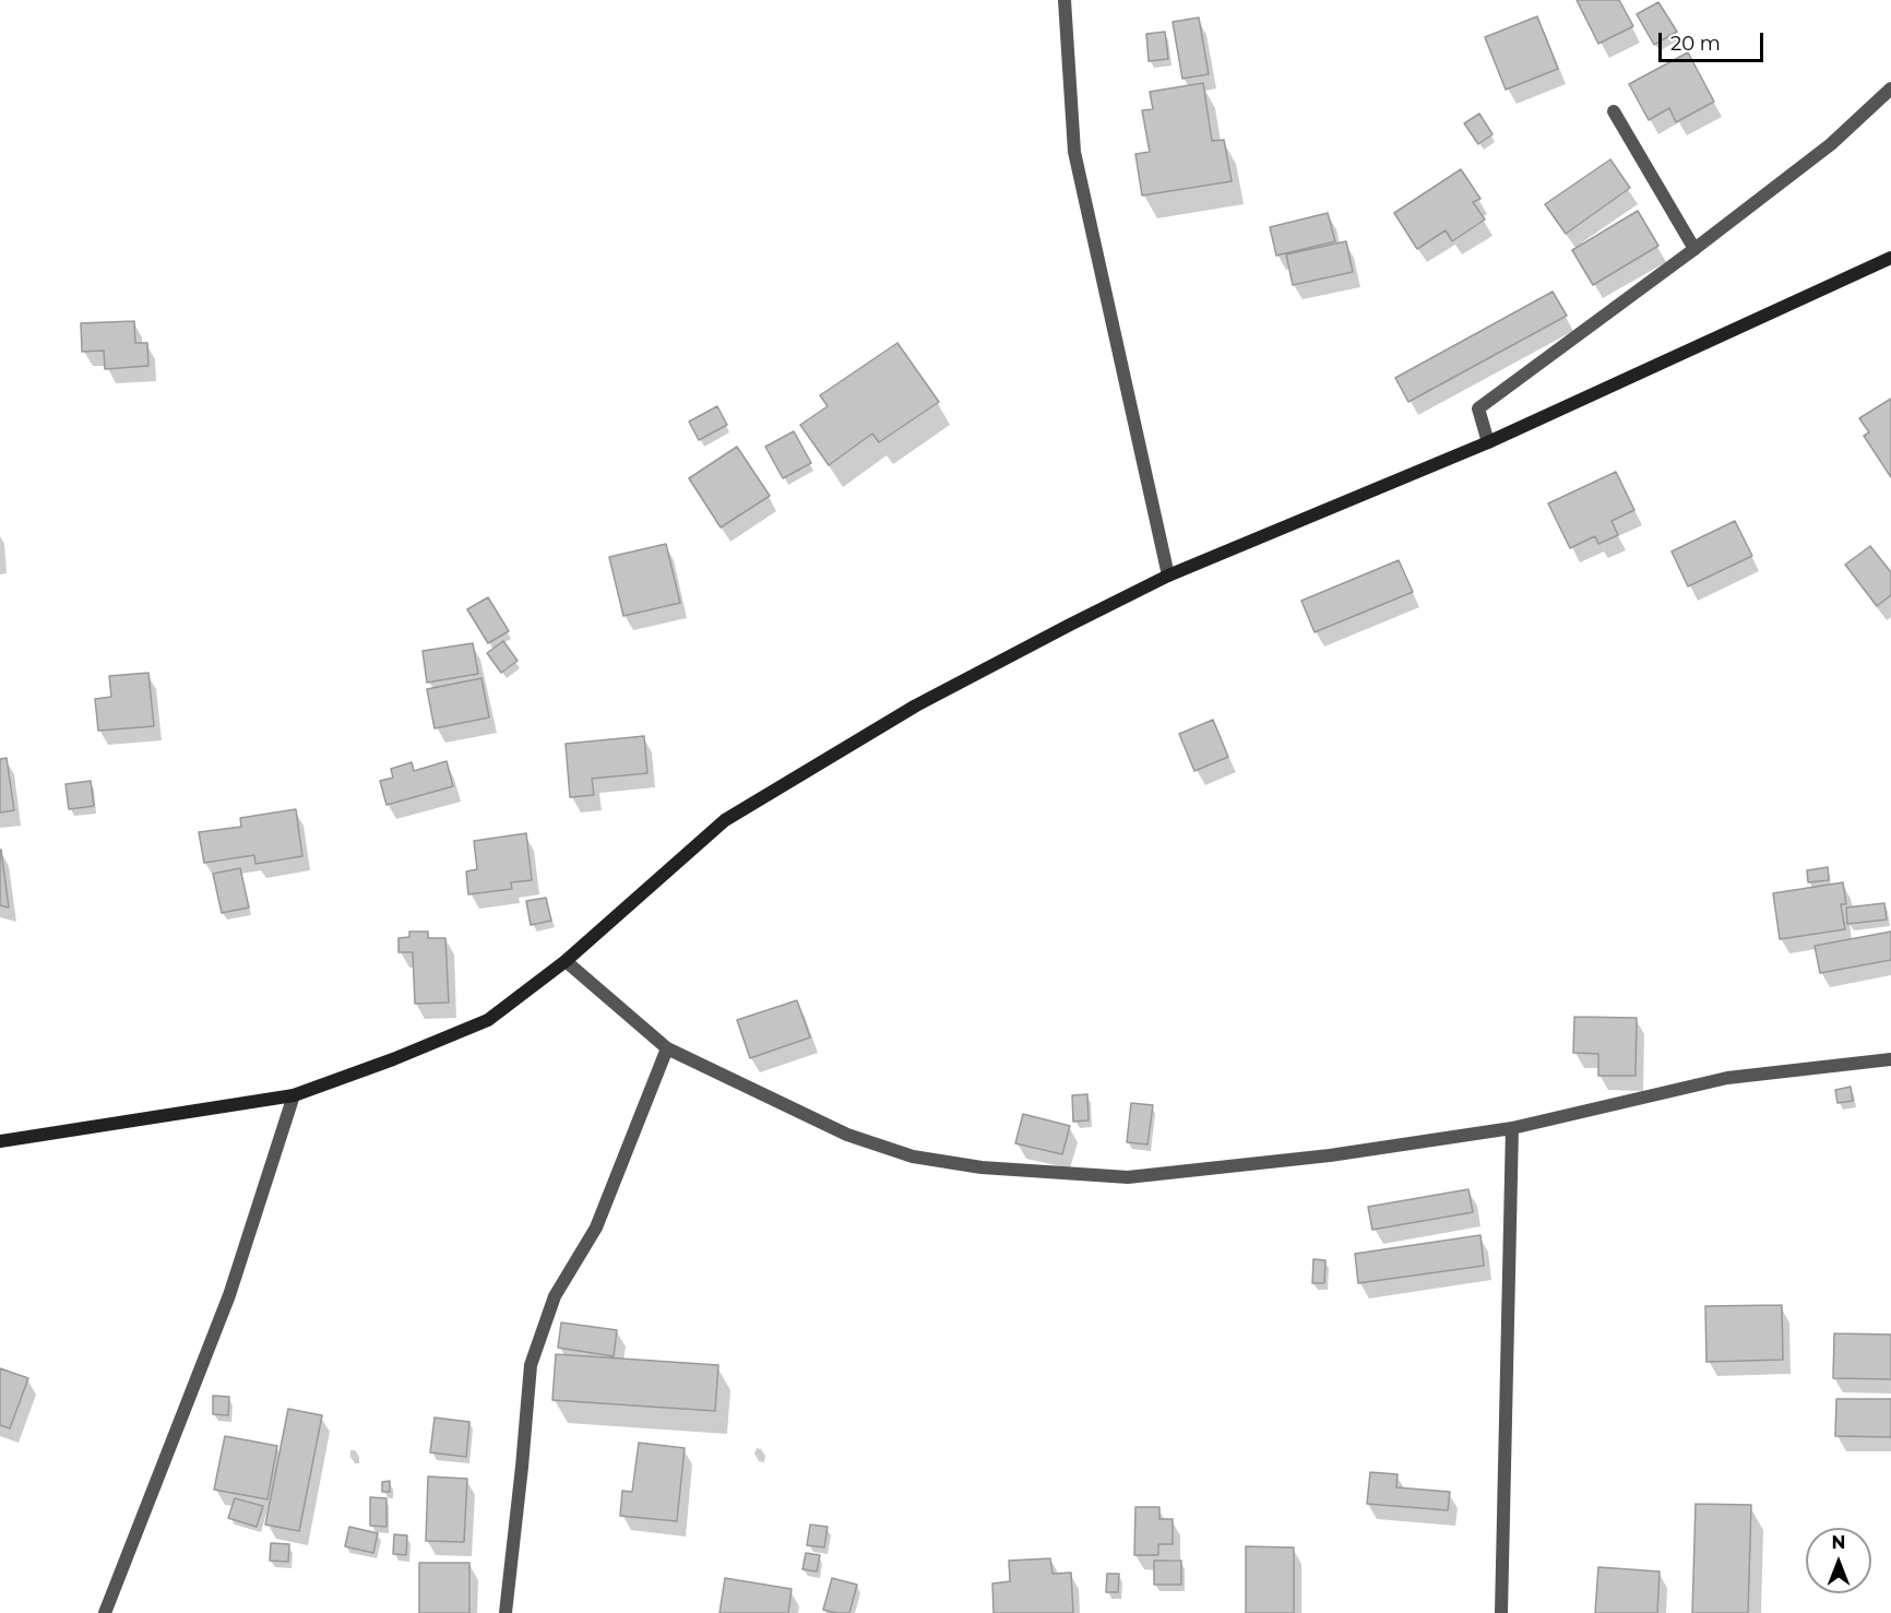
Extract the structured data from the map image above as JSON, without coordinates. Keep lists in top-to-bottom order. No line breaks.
{"scale_bar":"20 m","north":"top"}
